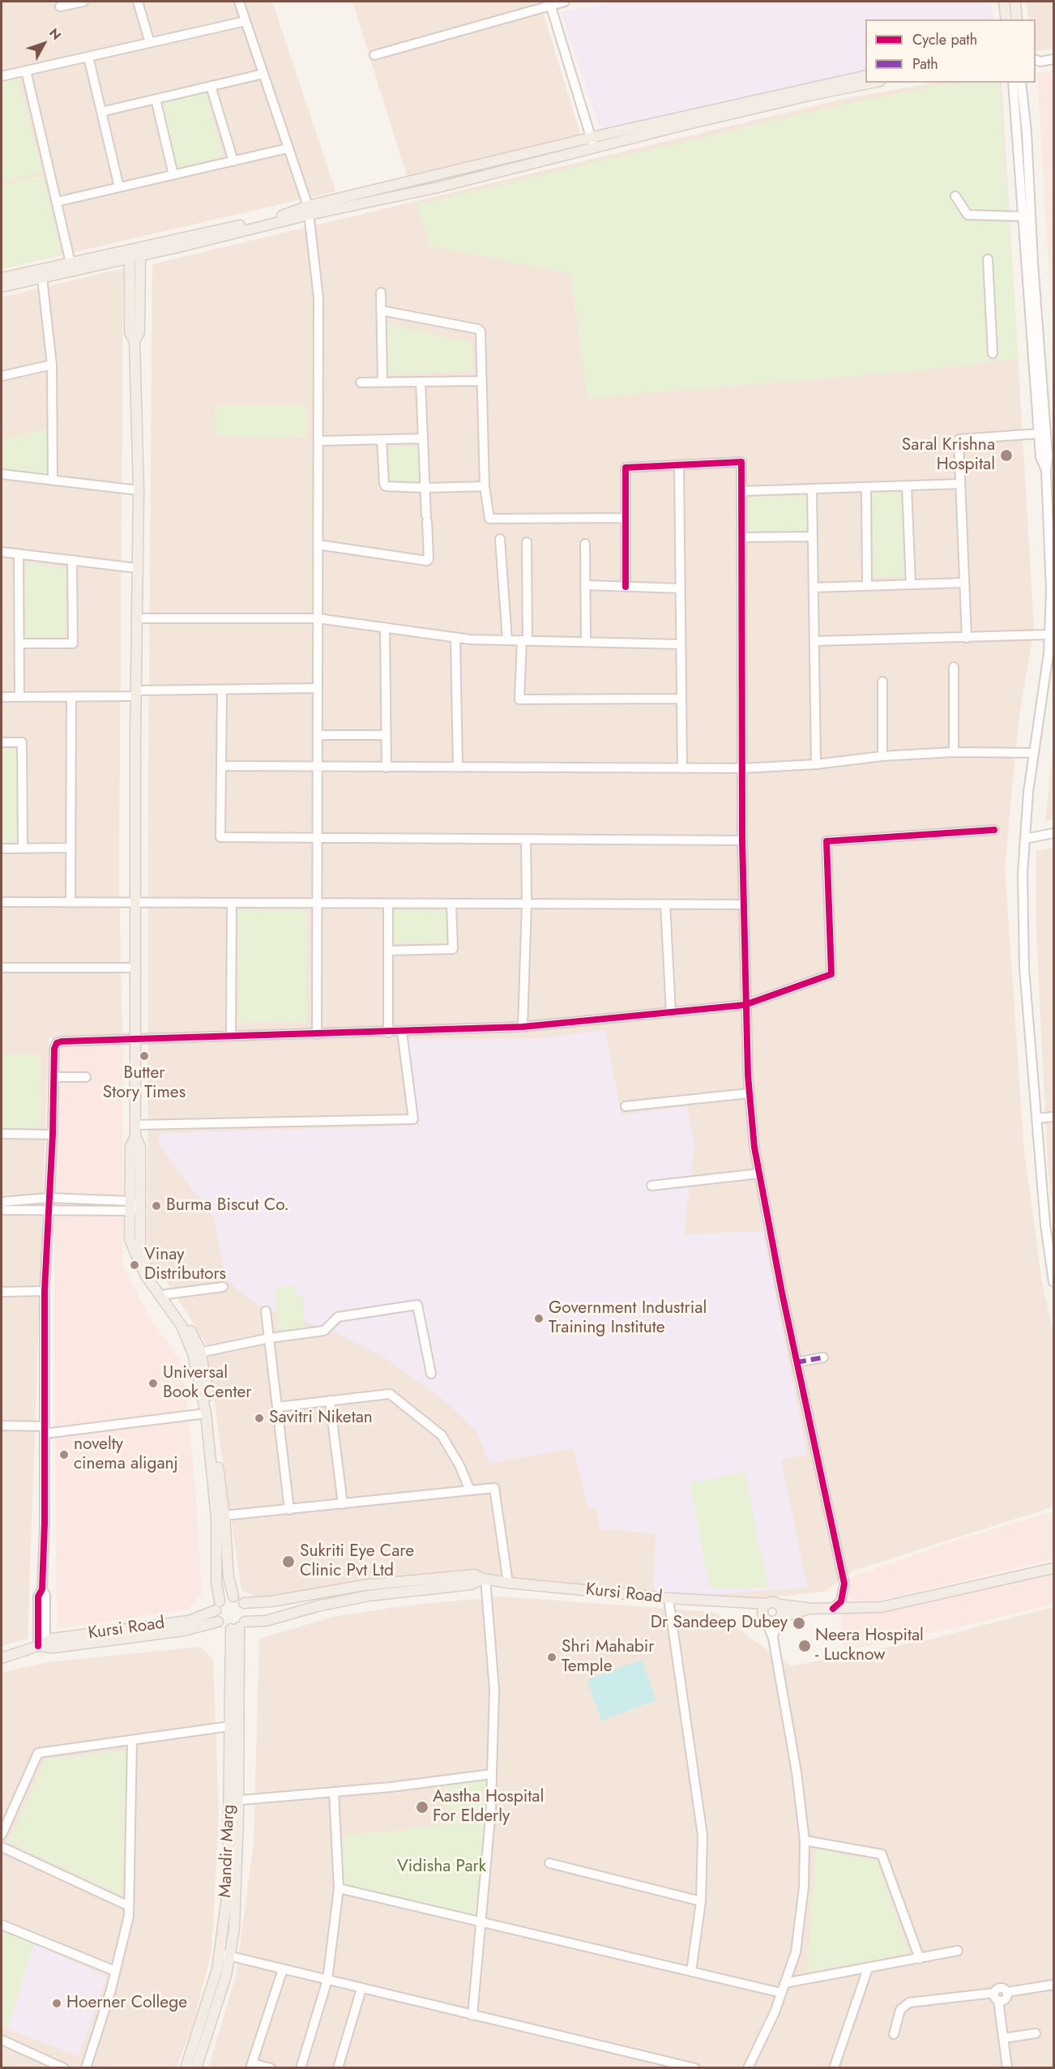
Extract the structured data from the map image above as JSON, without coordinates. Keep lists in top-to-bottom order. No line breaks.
{"streets":{"main road":["Kursi Road"]},"parks":["Vidisha Park"],"places":["Saral Krishna Hospital","Butter Story Times","Burma Biscut Co.","Vinay Distributors","Government Industrial Training Institute","Universal Book Center","Savitri Niketan","novelty cinema aliganj","Sukriti Eye Care Clinic Pvt Ltd","Dr Sandeep Dubey","Neera Hospital - Lucknow","Shri Mahabir Temple","Aastha Hospital For Elderly","Hoerner College"],"legend":["Cycle path","Path"],"north":"top right"}
